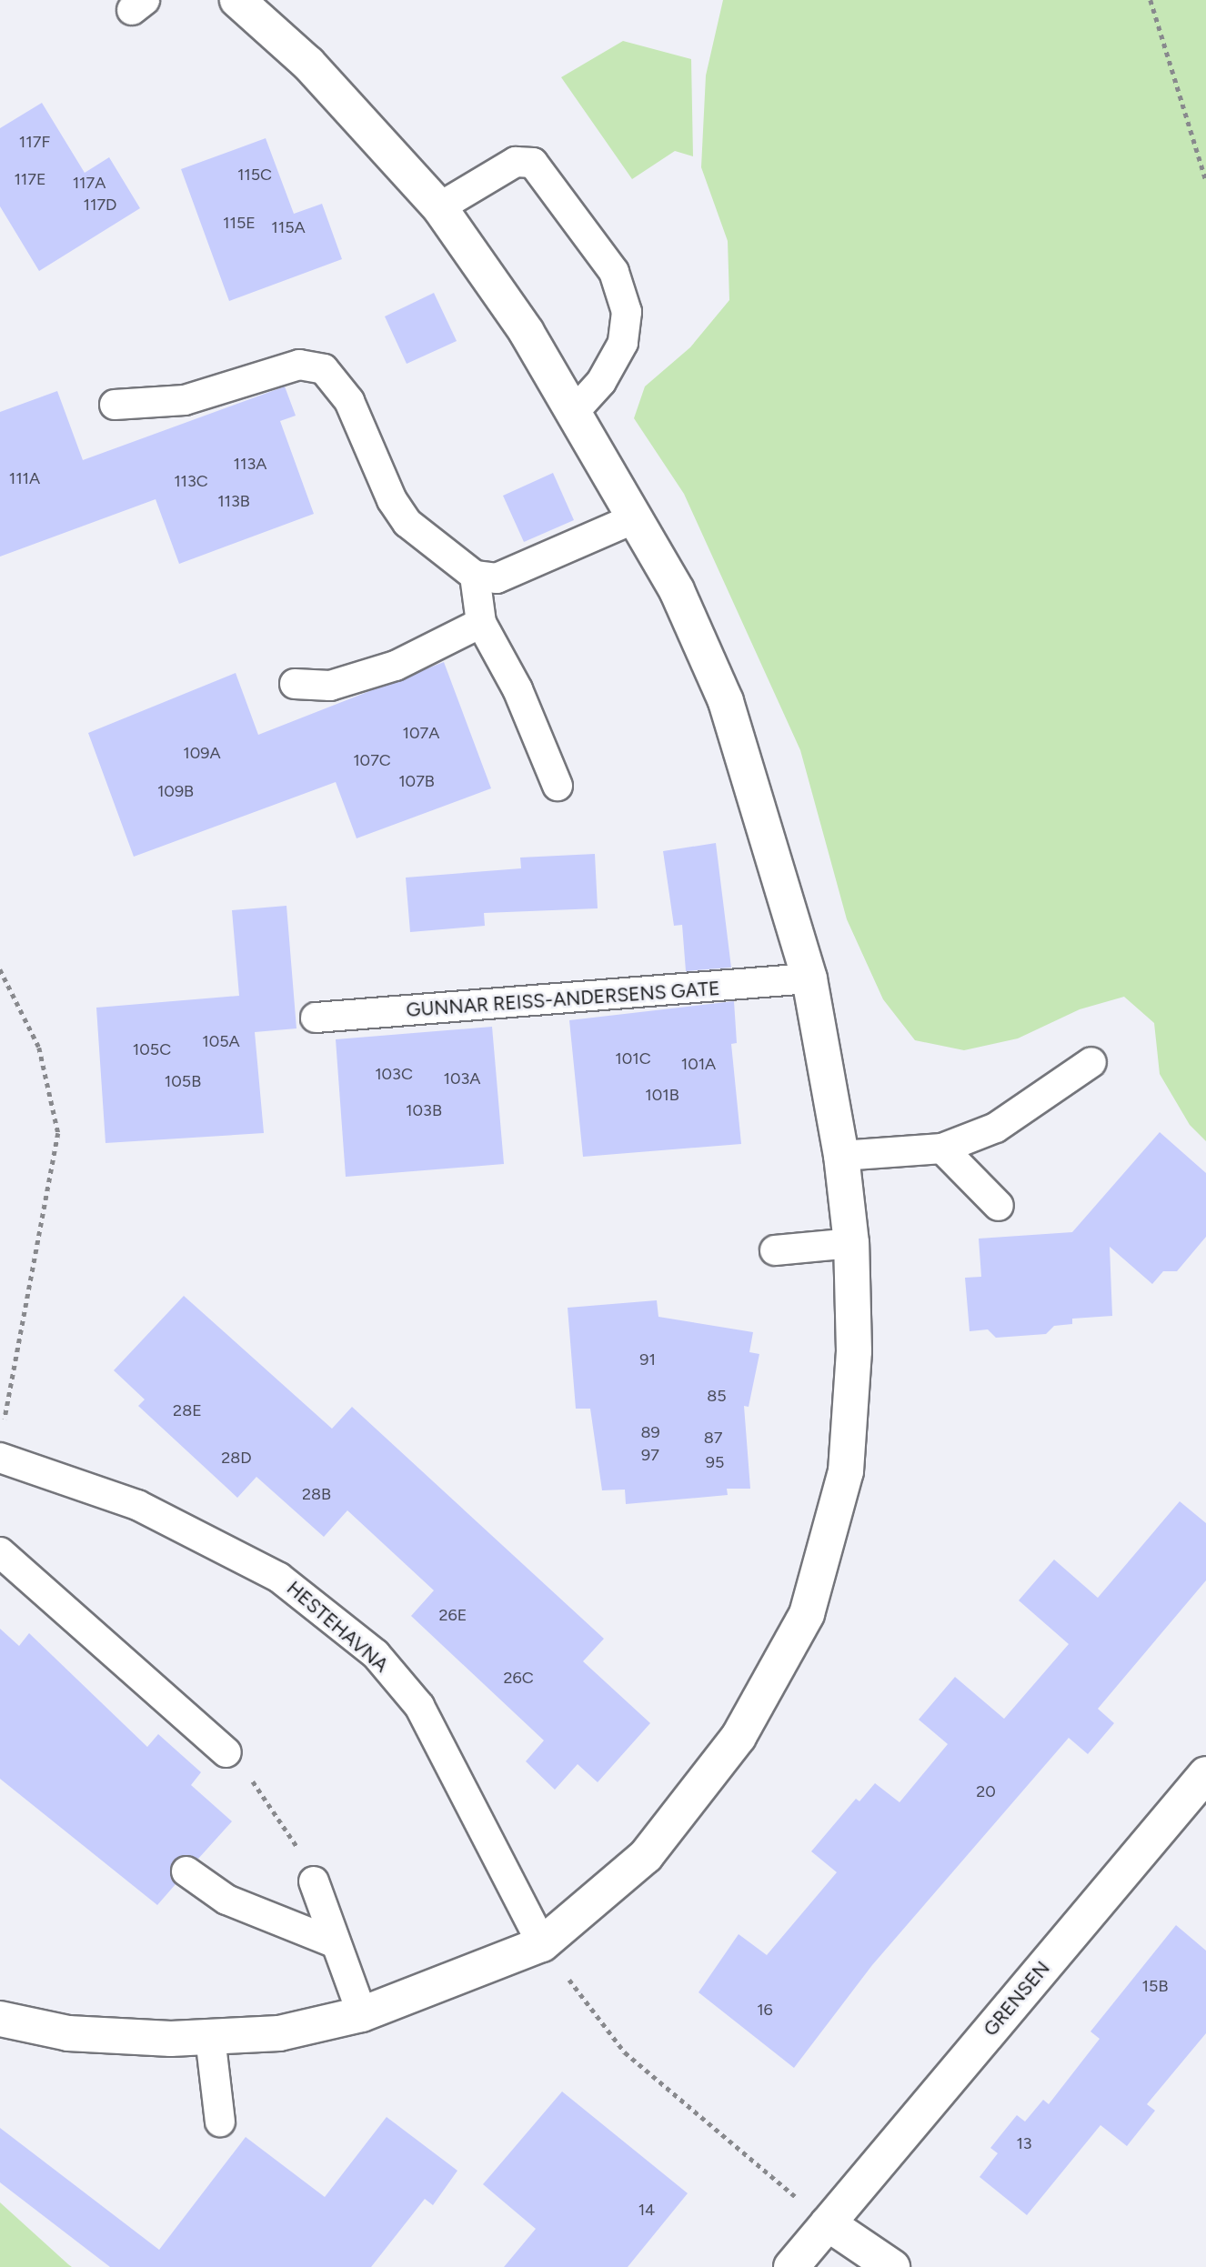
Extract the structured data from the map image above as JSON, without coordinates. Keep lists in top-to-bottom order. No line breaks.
{"streets":{"street":["GRENSEN"],"lane":["GUNNAR REISS-ANDERSENS GATE","HESTEHAVNA"]},"house_numbers":["117F","115C","117E","117A","117D","115E","115A","113A","111A","113C","113B","107A","109A","107C","107B","109B","105A","105C","101C","101A","103C","103A","105B","101B","103B","91","85","28E","89","87","97","28D","95","28B","26E","26C","20","15B","16","13","14"]}
